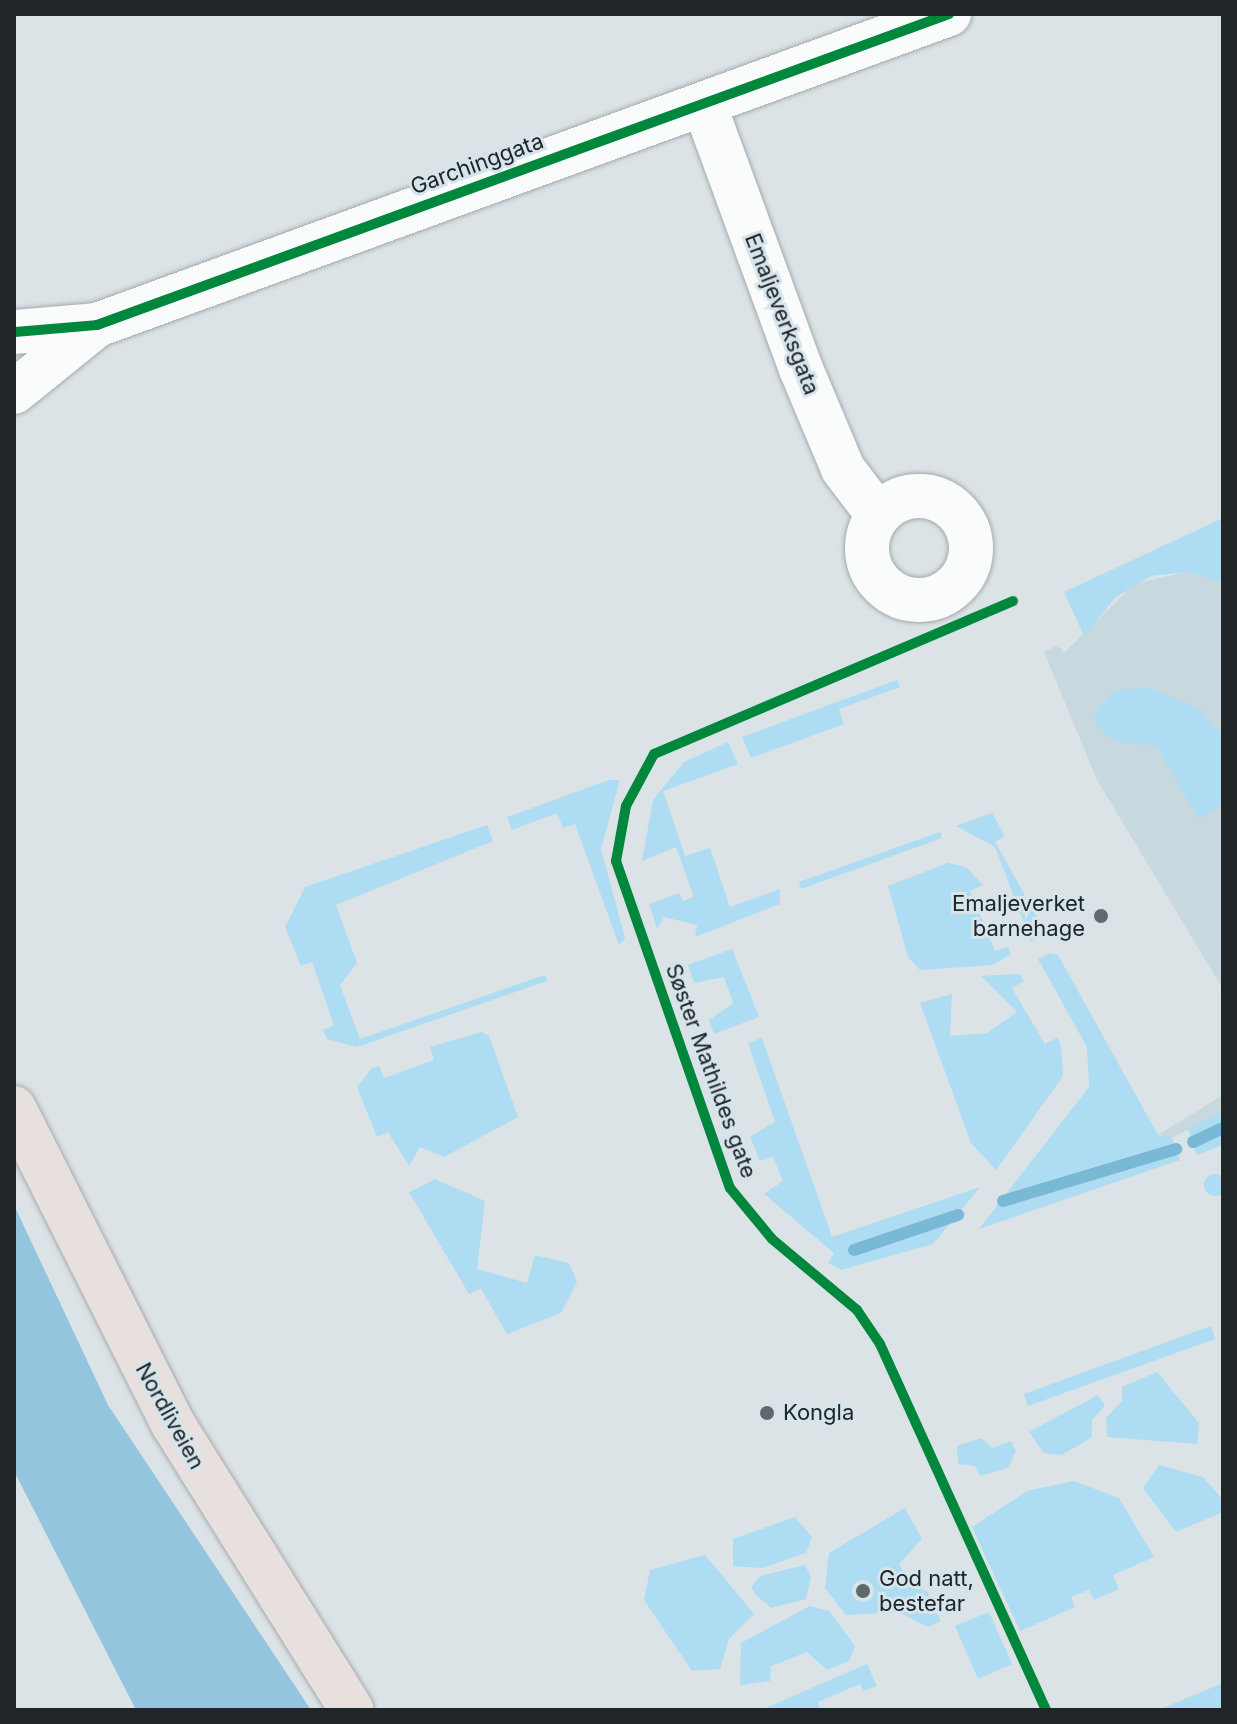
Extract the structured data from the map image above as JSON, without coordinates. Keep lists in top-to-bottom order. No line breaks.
{"streets":{"main road":["Nordliveien"],"street":["Garchinggata","Emaljeverksgata"],"cycle path":["Søster Mathildes gate"]},"crossings":[["Garchinggata","Emaljeverksgata"]],"places":["Emaljeverket barnehage","Kongla","God natt, bestefar"]}
